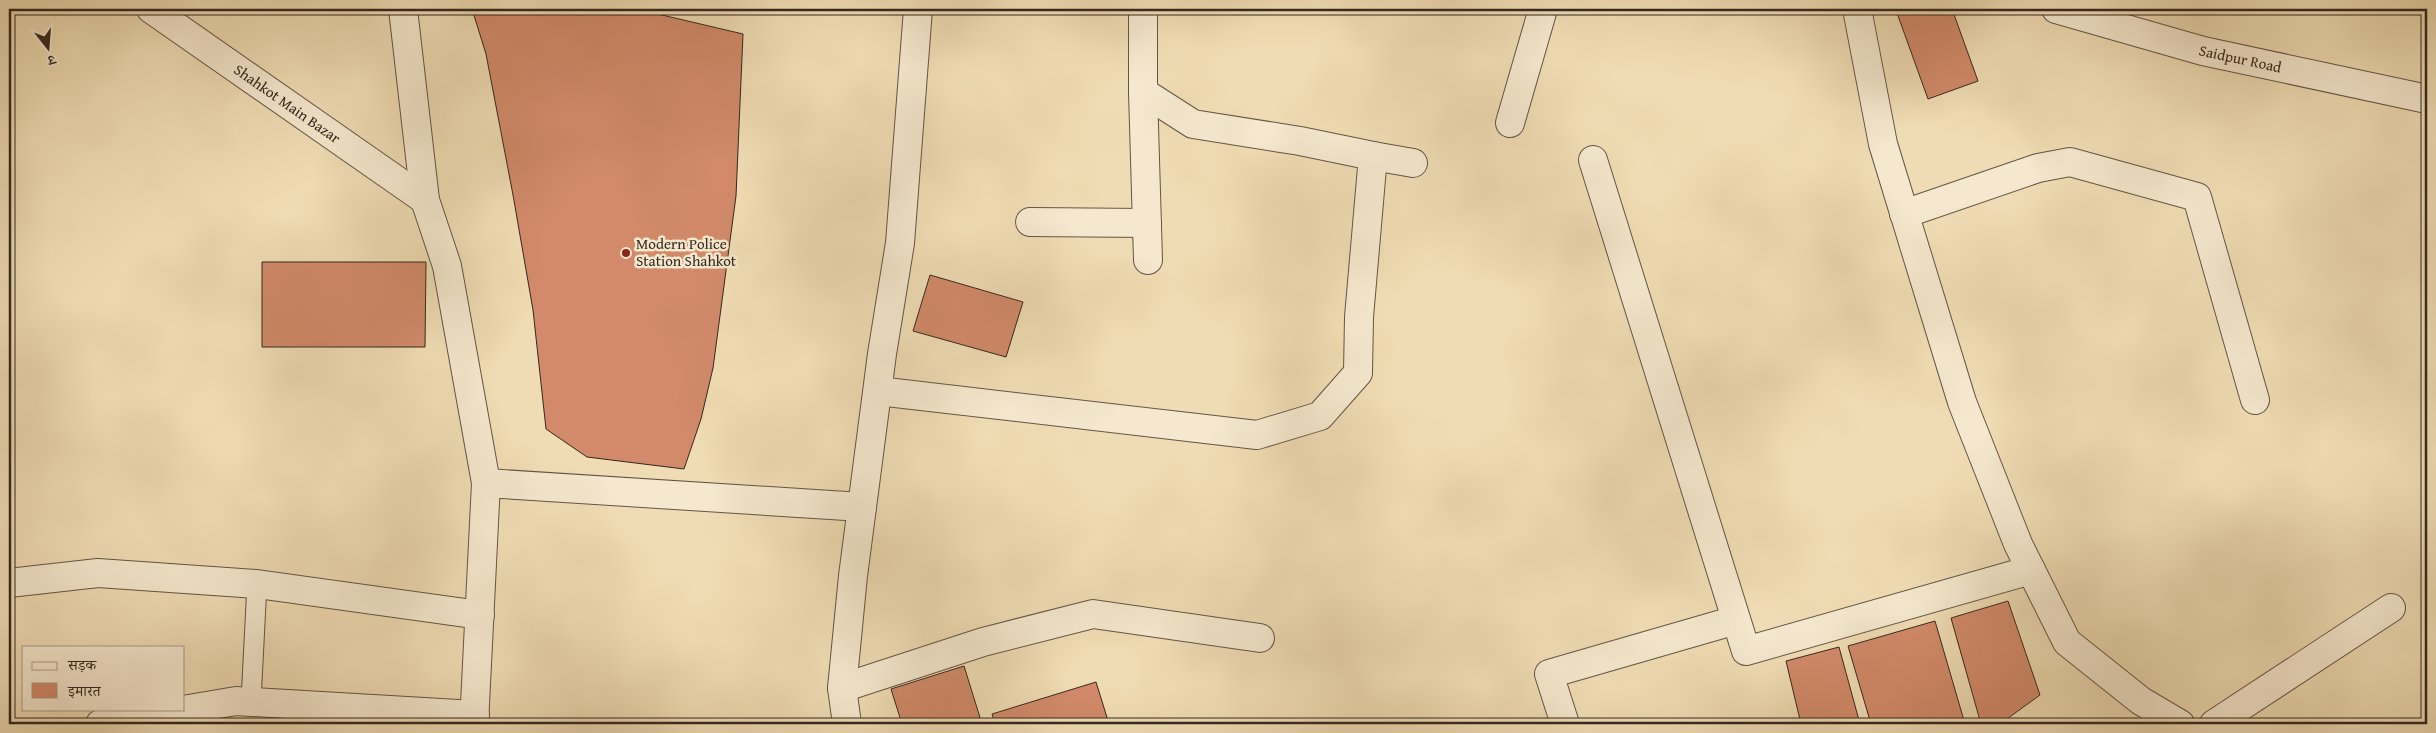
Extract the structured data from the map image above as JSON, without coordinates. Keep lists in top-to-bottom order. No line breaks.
{"streets":{"street":["Saidpur Road","Shahkot Main Bazar"]},"places":["Modern Police Station Shahkot"],"legend":["सड़क","इमारत"],"north":"bottom"}
